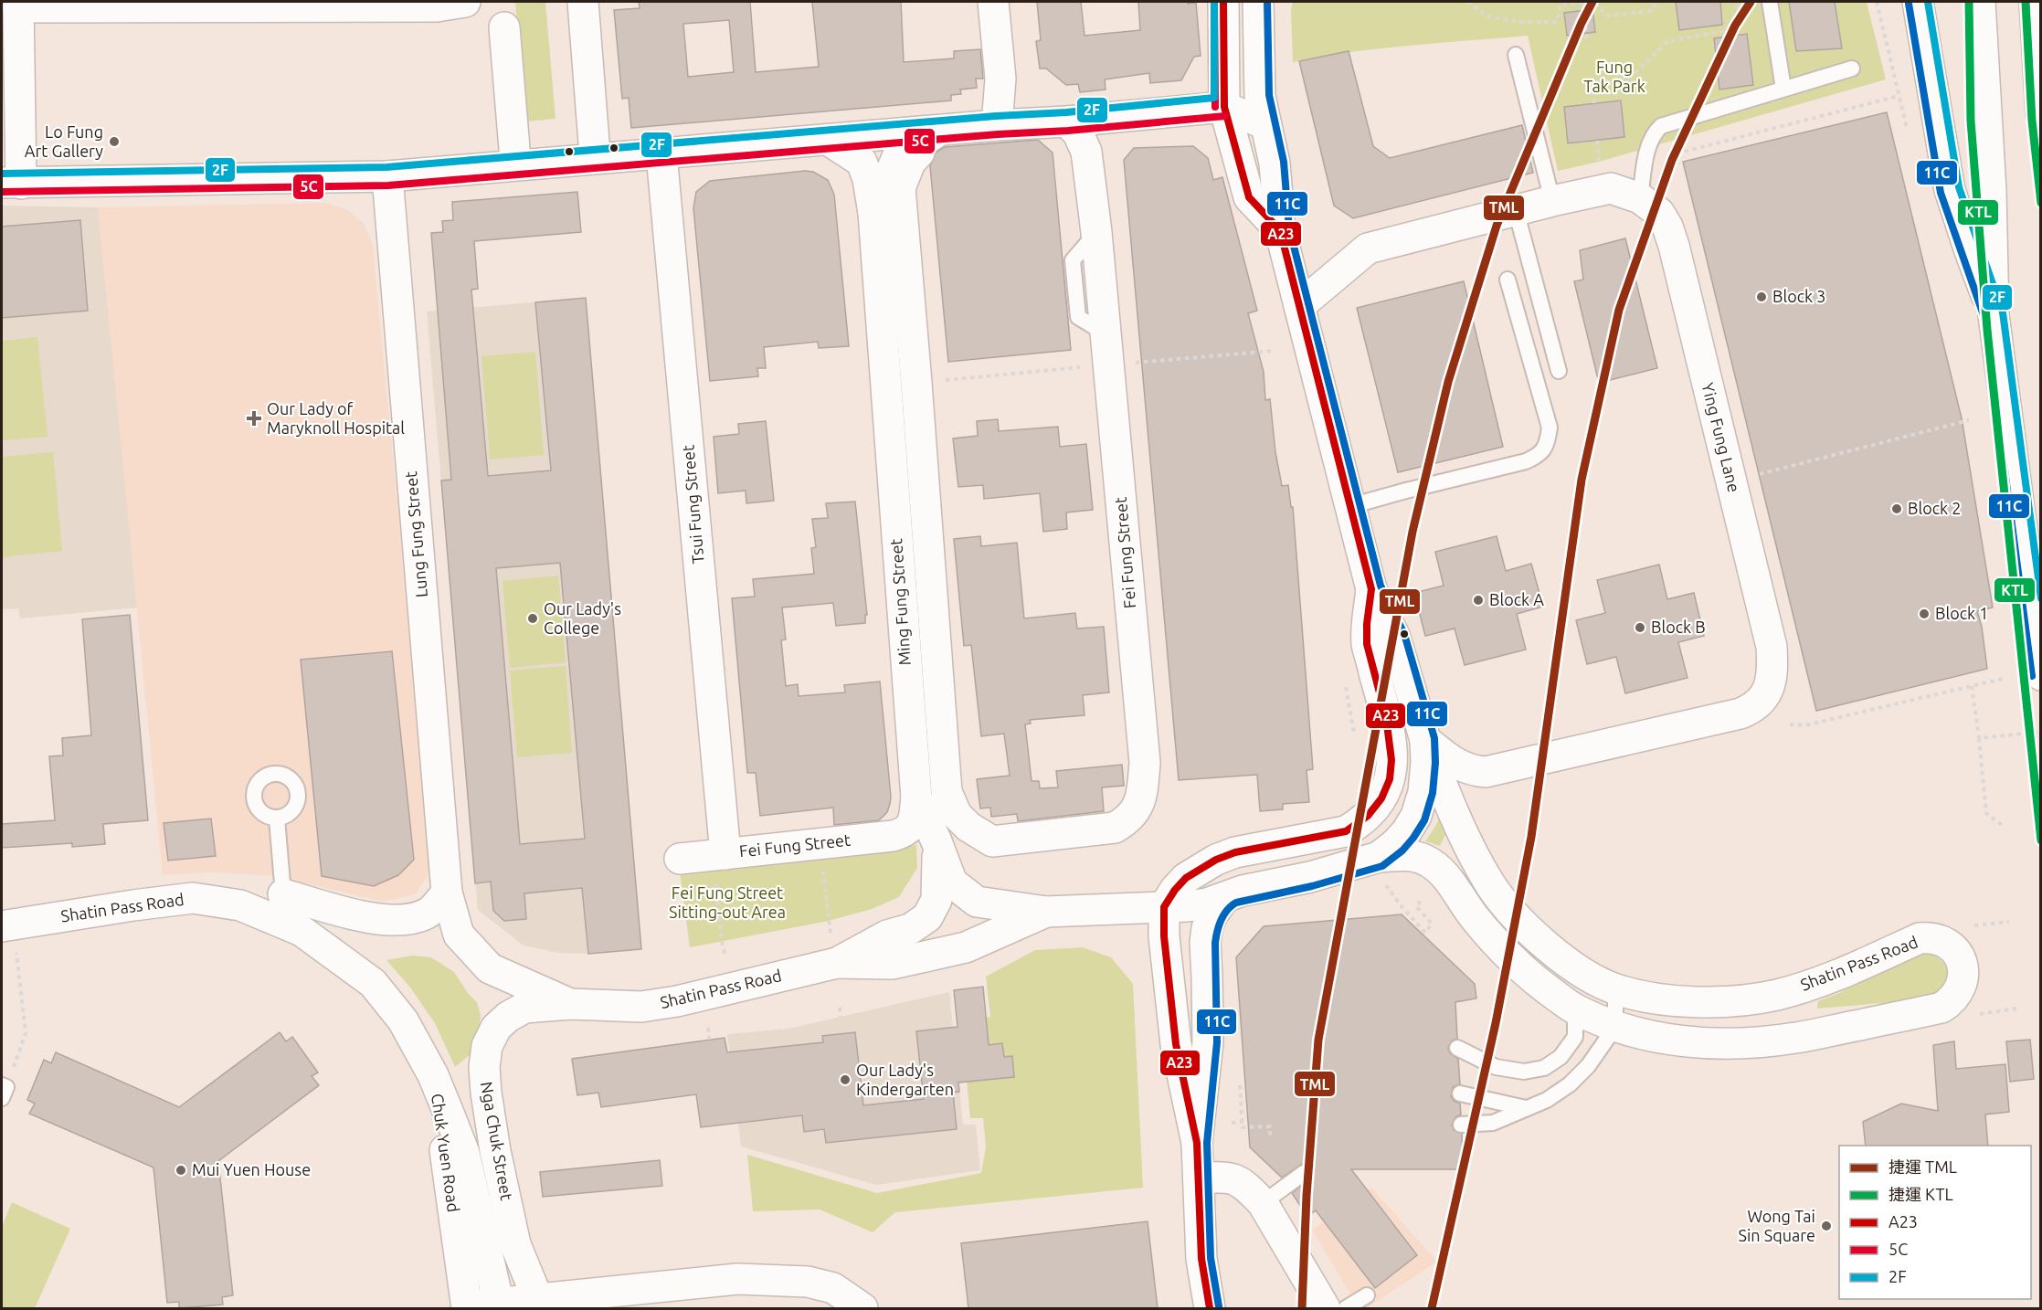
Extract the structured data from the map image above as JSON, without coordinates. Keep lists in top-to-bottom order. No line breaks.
{"streets":{"main road":["Ying Fung Lane","Tsui Fung Street","Lung Fung Street","Fei Fung Street","Ming Fung Street","Shatin Pass Road","Nga Chuk Street","Chuk Yuen Road"]},"crossings":[["Ying Fung Lane","Shatin Pass Road"],["Tsui Fung Street","Fei Fung Street"],["Lung Fung Street","Shatin Pass Road"],["Lung Fung Street","Nga Chuk Street"],["Fei Fung Street","Ming Fung Street"],["Ming Fung Street","Shatin Pass Road"],["Shatin Pass Road","Nga Chuk Street"],["Shatin Pass Road","Chuk Yuen Road"]],"parks":["Fung Tak Park","Fei Fung Street Sitting-out Area"],"places":{"other":["Lo Fung Art Gallery","Block 3","Block 2","Block A","Block 1","Our Lady's College","Block B","Our Lady's Kindergarten","Mui Yuen House","Wong Tai Sin Square"],"health":["Our Lady of Maryknoll Hospital"]},"lines":["metro line TML","metro line KTL","transit line A23","transit line 5C","transit line 2F","transit line 11C"],"legend":["捷運 TML","捷運 KTL","A23","5C","2F"]}
